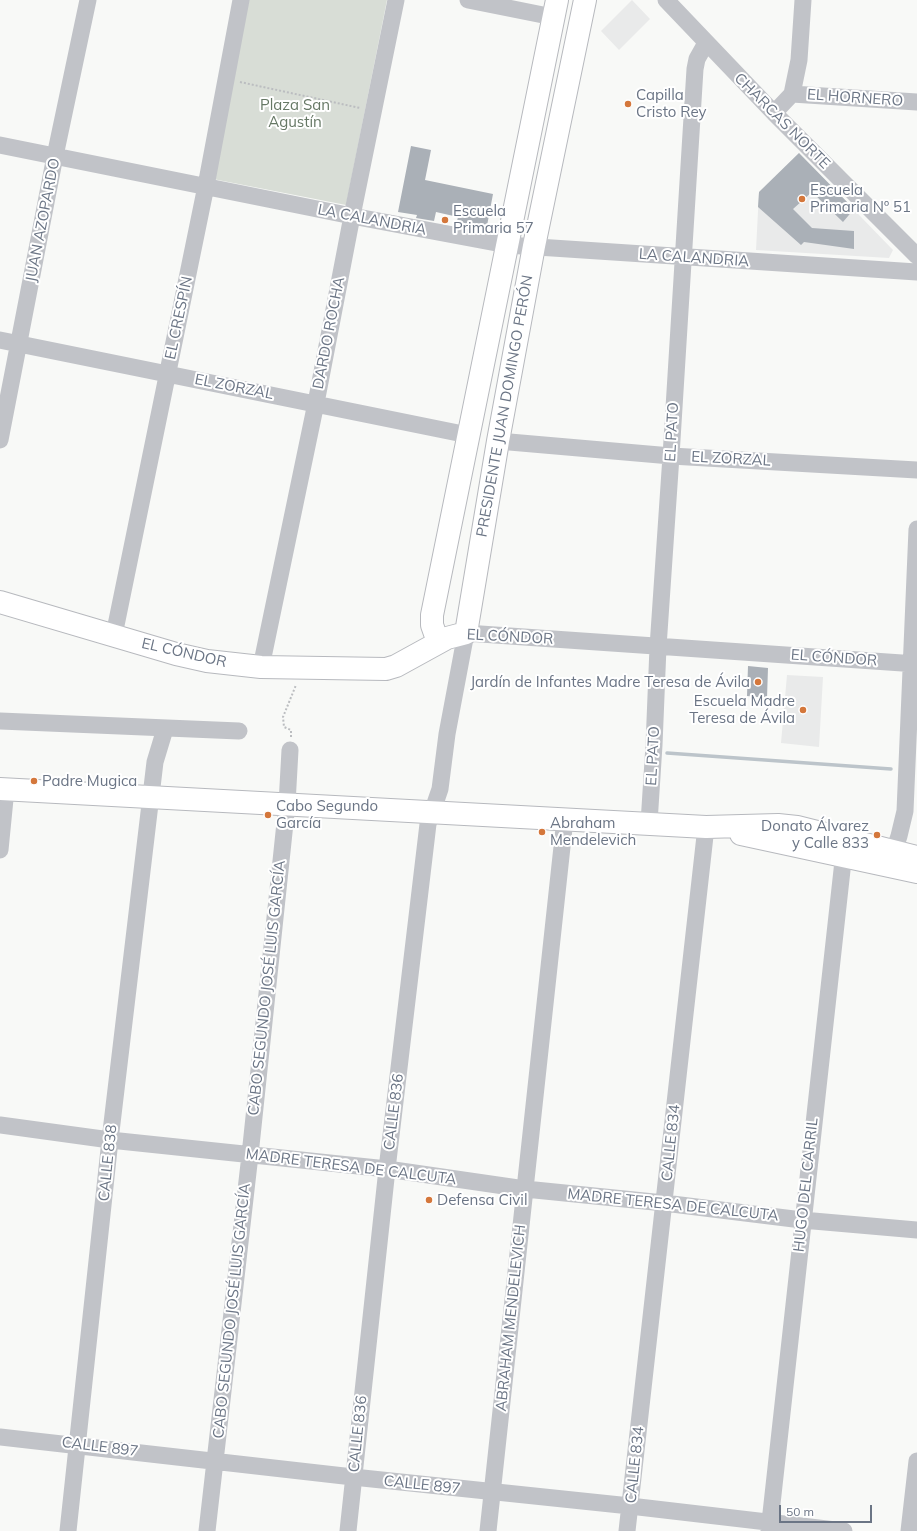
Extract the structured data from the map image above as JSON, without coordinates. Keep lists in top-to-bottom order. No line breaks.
{"streets":{"main road":["PRESIDENTE JUAN DOMINGO PERÓN","EL CÓNDOR"],"street":["EL HORNERO","CHARCAS NORTE","JUAN AZOPARDO","LA CALANDRIA","EL CRESPÍN","DARDO ROCHA","EL ZORZAL","EL PATO","CABO SEGUNDO JOSÉ LUIS GARCÍA","CALLE 836","CALLE 834","CALLE 838","MADRE TERESA DE CALCUTA","HUGO DEL CARRIL","ABRAHAM MENDELEVICH","CALLE 897"]},"crossings":[["CHARCAS NORTE","EL PATO"],["JUAN AZOPARDO","LA CALANDRIA"],["JUAN AZOPARDO","EL ZORZAL"],["LA CALANDRIA","EL CRESPÍN"],["LA CALANDRIA","DARDO ROCHA"],["LA CALANDRIA","PRESIDENTE JUAN DOMINGO PERÓN"],["LA CALANDRIA","EL PATO"],["EL CRESPÍN","EL ZORZAL"],["EL CRESPÍN","EL CÓNDOR"],["DARDO ROCHA","EL ZORZAL"],["DARDO ROCHA","EL CÓNDOR"],["EL ZORZAL","PRESIDENTE JUAN DOMINGO PERÓN"],["EL ZORZAL","EL PATO"],["PRESIDENTE JUAN DOMINGO PERÓN","EL CÓNDOR"],["PRESIDENTE JUAN DOMINGO PERÓN","CALLE 836"],["EL PATO","EL CÓNDOR"],["CABO SEGUNDO JOSÉ LUIS GARCÍA","MADRE TERESA DE CALCUTA"],["CABO SEGUNDO JOSÉ LUIS GARCÍA","CALLE 897"],["CALLE 836","MADRE TERESA DE CALCUTA"],["CALLE 836","CALLE 897"],["CALLE 834","MADRE TERESA DE CALCUTA"],["CALLE 834","CALLE 897"],["CALLE 838","MADRE TERESA DE CALCUTA"],["CALLE 838","CALLE 897"],["MADRE TERESA DE CALCUTA","HUGO DEL CARRIL"],["MADRE TERESA DE CALCUTA","ABRAHAM MENDELEVICH"],["HUGO DEL CARRIL","CALLE 897"],["ABRAHAM MENDELEVICH","CALLE 897"]],"parks":["Plaza San Agustín"],"places":["Capilla Cristo Rey","Escuela Primaria Nº 51","Escuela Primaria 57","Jardín de Infantes Madre Teresa de Ávila","Escuela Madre Teresa de Ávila","Padre Mugica","Cabo Segundo García","Abraham Mendelevich","Donato Álvarez y Calle 833","Defensa Civil"],"scale_bar":"50 m"}
